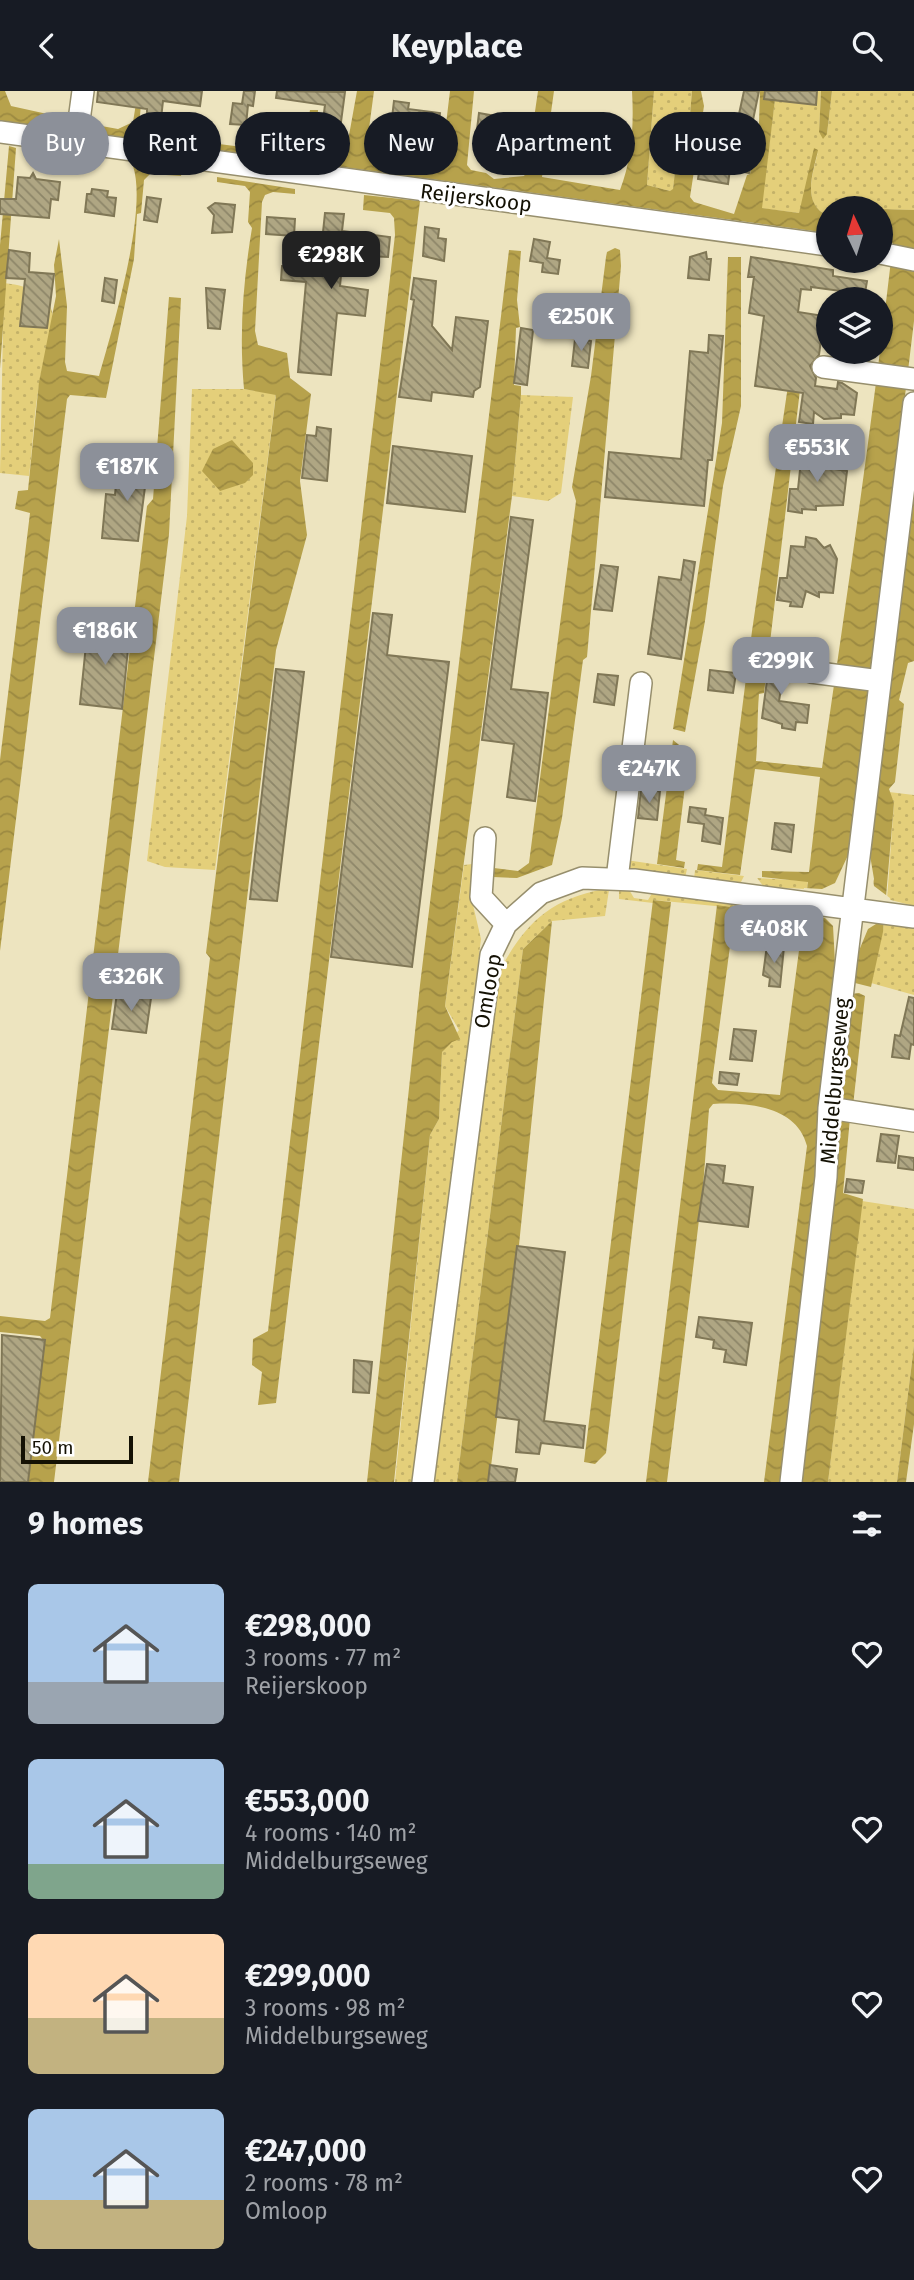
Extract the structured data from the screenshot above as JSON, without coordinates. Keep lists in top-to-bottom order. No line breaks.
{"streets":{"street":["Reijerskoop","Omloop","Middelburgseweg"]},"crossings":[["Omloop","Middelburgseweg"]],"scale_bar":"50 m","north":"top","page":{"header":"Keyplace","chip":["Buy","Rent","Filters","New","Apartment","House"],"price":["€298K","€250K","€553K","€187K","€186K","€299K","€247K","€408K","€326K"],"scale":"50 m","heading":"9 homes","list":[{"name":"€298,000","note":"3 rooms · 77 m² · Reijerskoop"},{"name":"€553,000","note":"4 rooms · 140 m² · Middelburgseweg"},{"name":"€299,000","note":"3 rooms · 98 m² · Middelburgseweg"},{"name":"€247,000","note":"2 rooms · 78 m² · Omloop"}]}}
